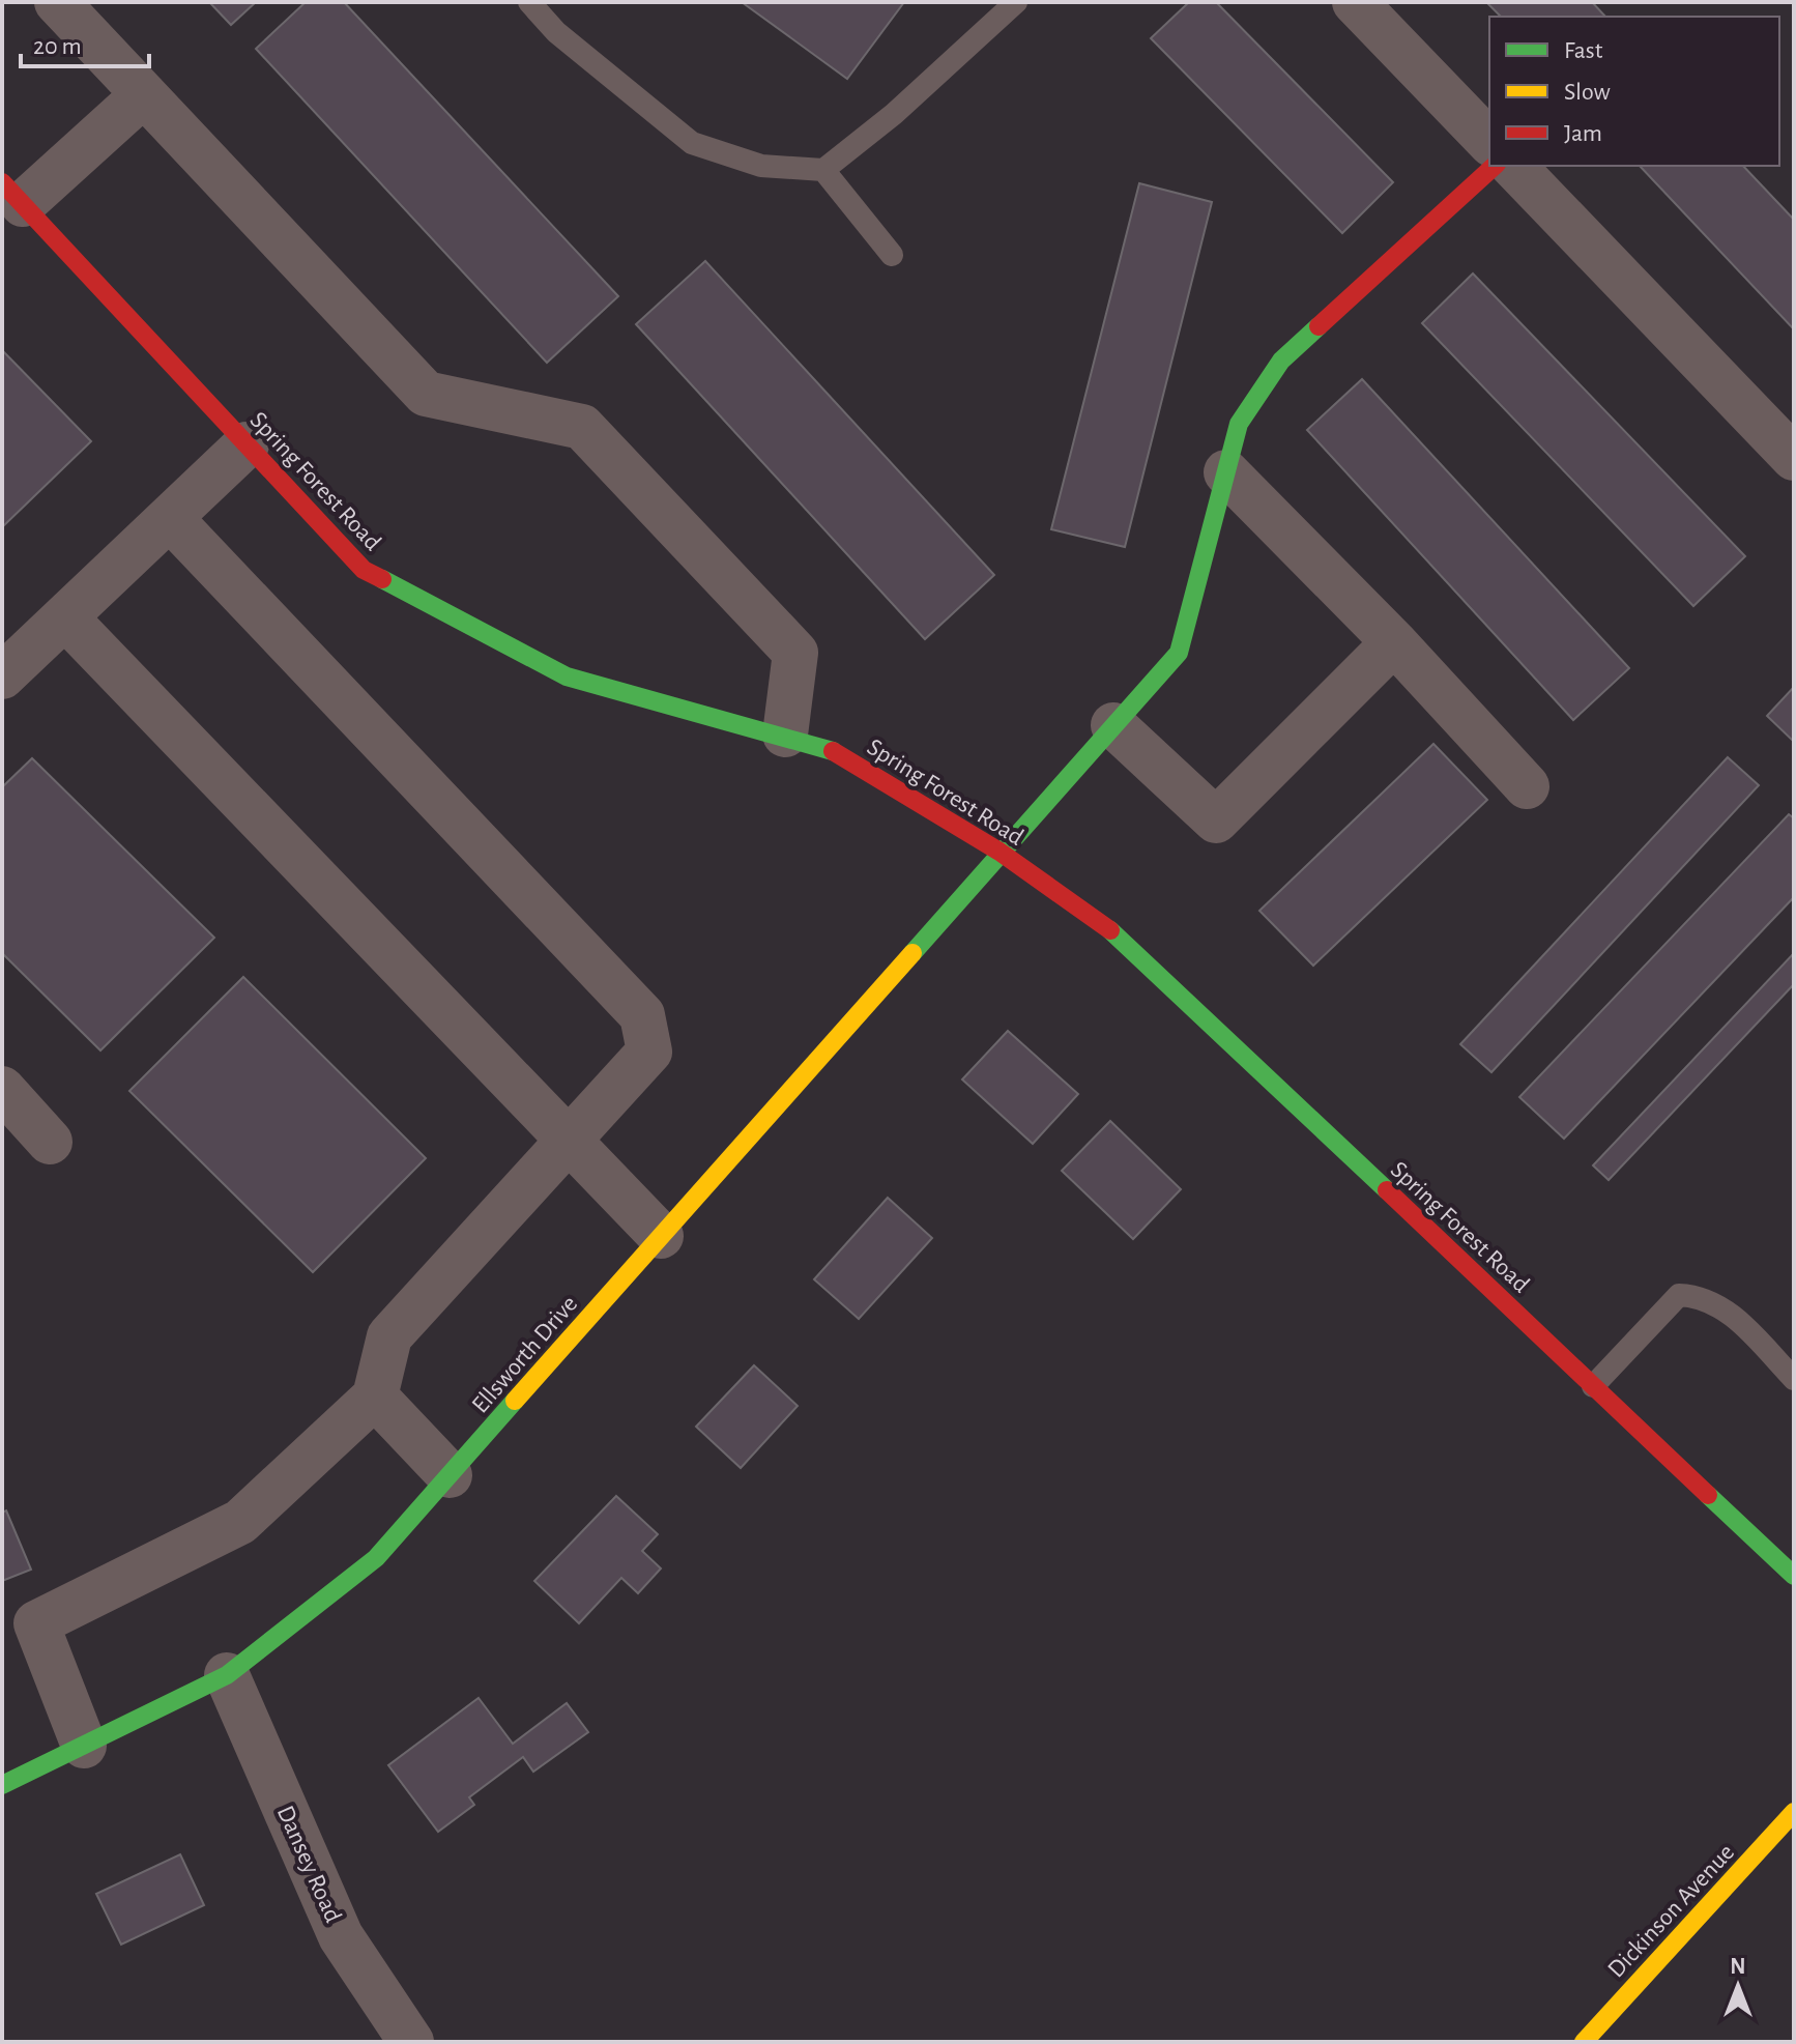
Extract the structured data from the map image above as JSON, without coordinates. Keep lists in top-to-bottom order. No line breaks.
{"streets":{"street":["Spring Forest Road","Ellsworth Drive","Dansey Road","Dickinson Avenue"]},"crossings":[["Spring Forest Road","Ellsworth Drive"],["Ellsworth Drive","Dansey Road"]],"legend":["Fast","Slow","Jam"],"scale_bar":"20 m","north":"top"}
